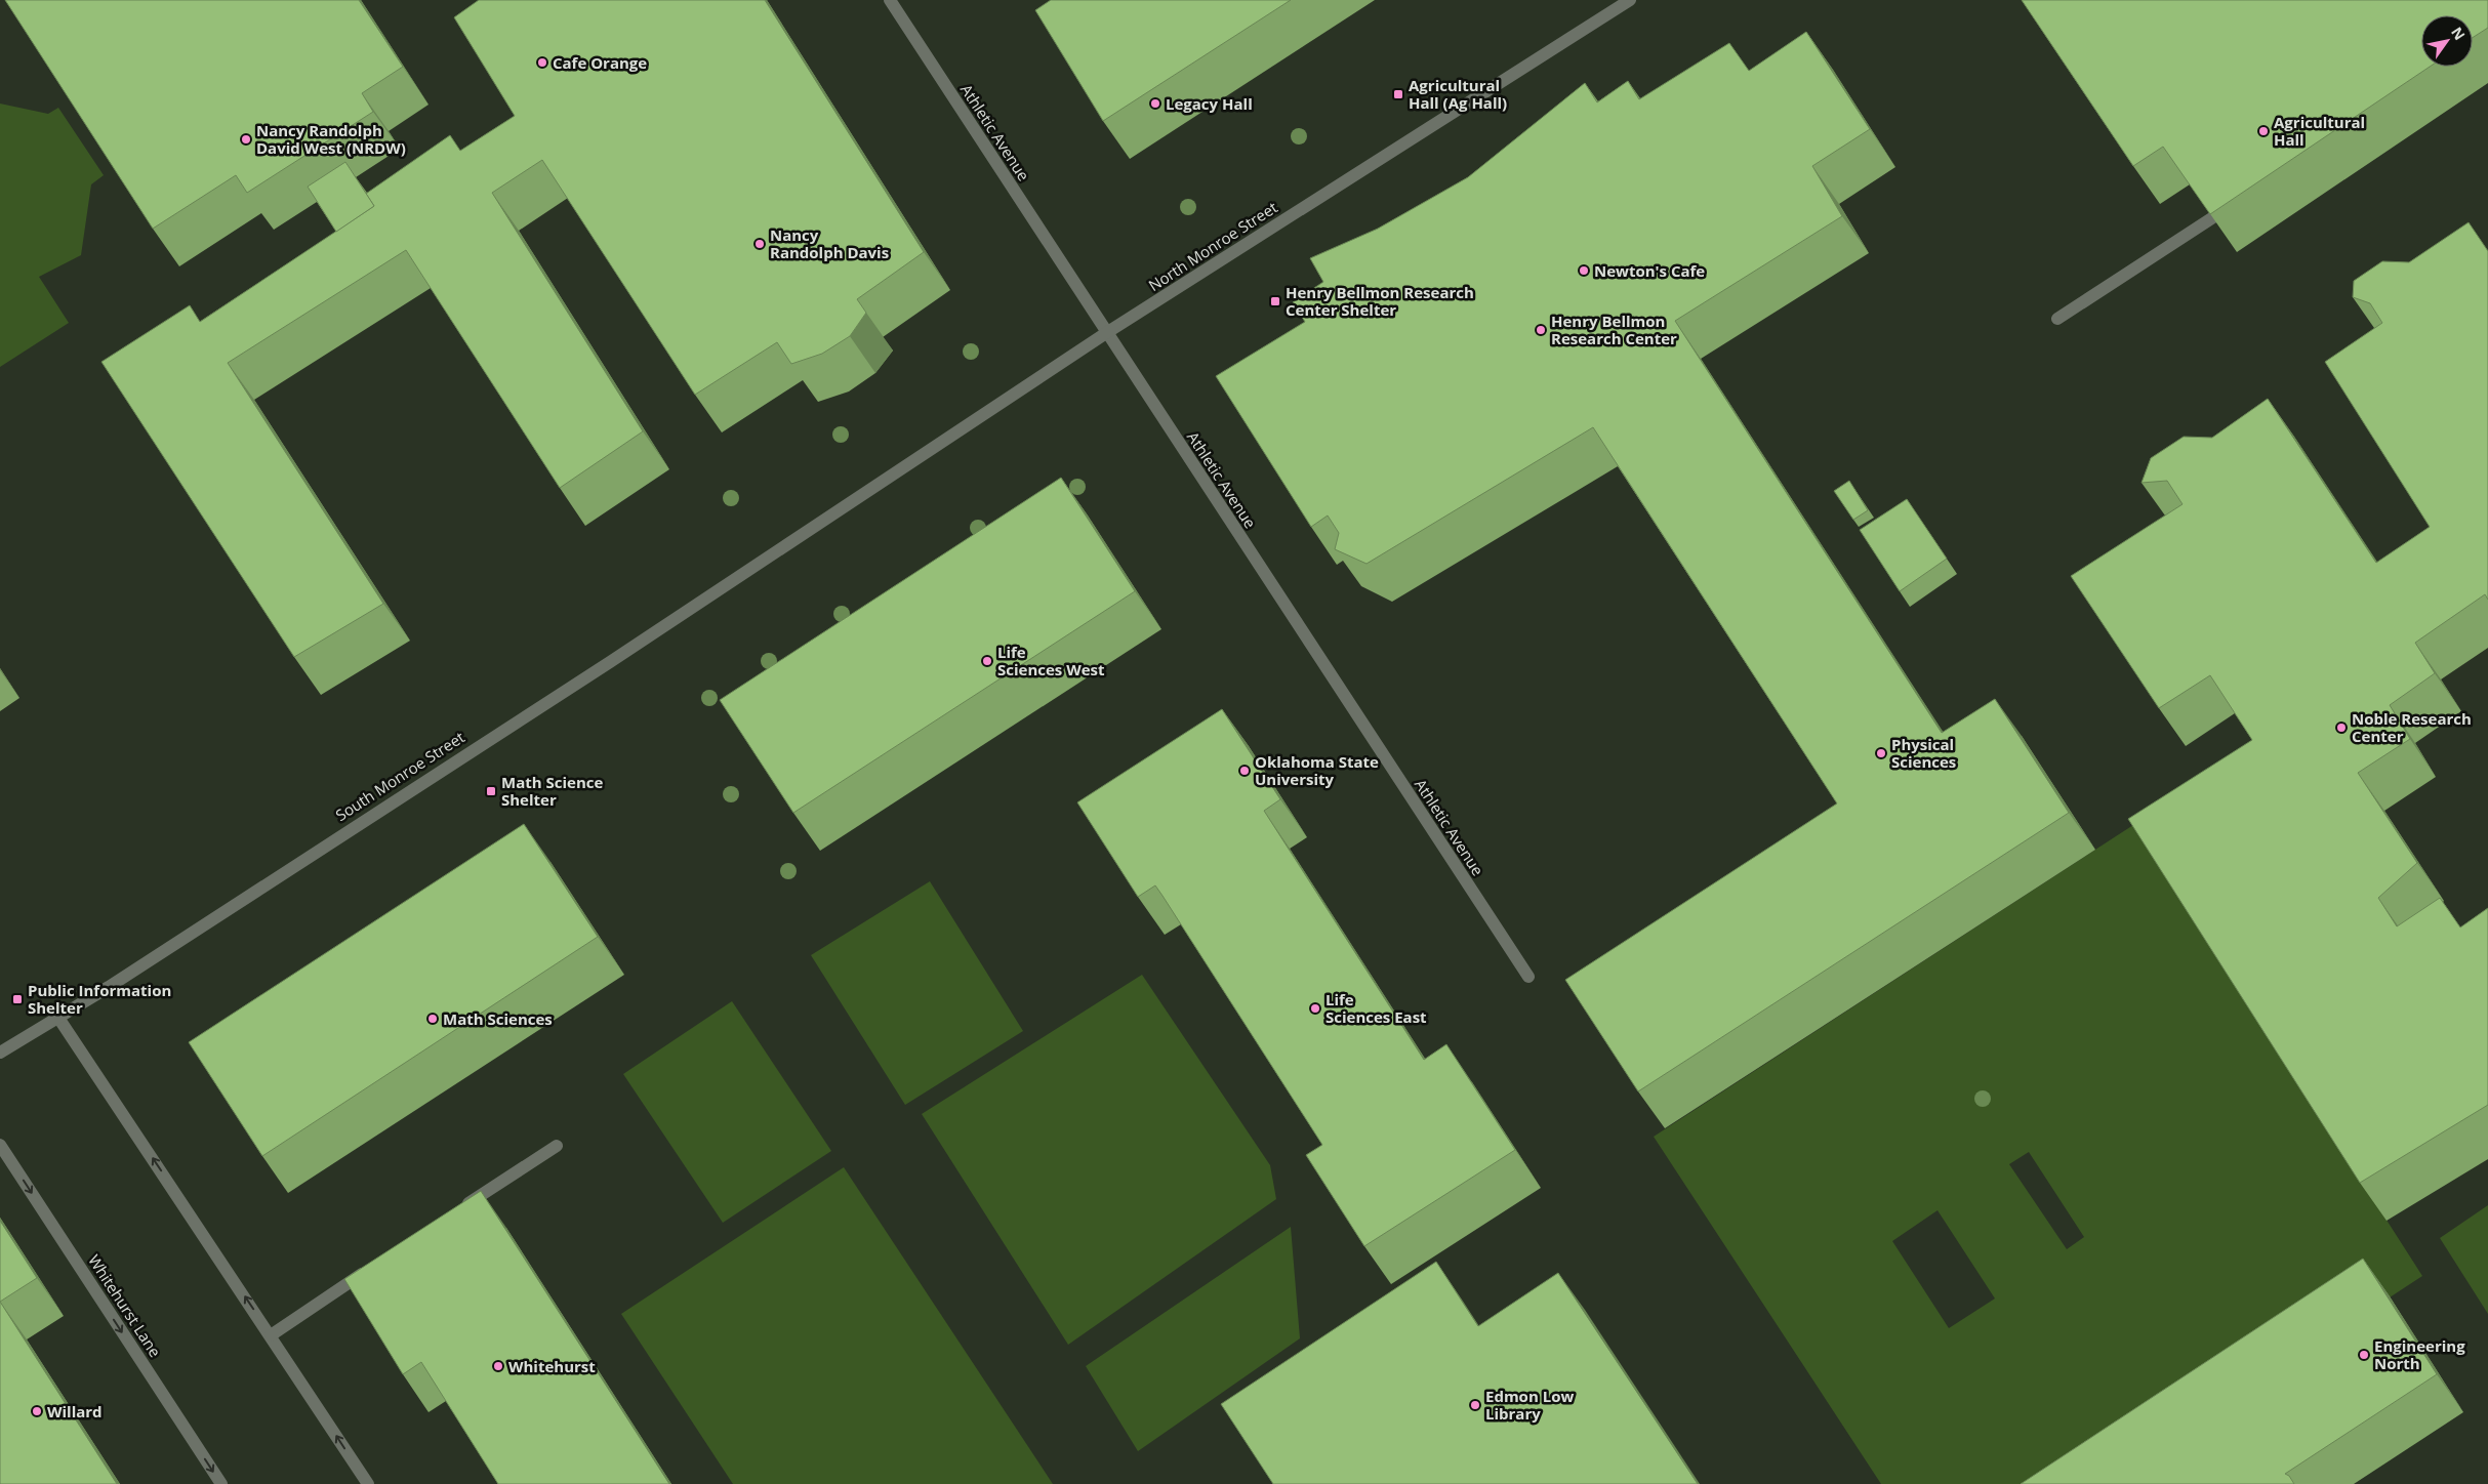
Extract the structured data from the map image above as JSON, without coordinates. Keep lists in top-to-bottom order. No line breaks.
{"streets":{"street":["Athletic Avenue","North Monroe Street","South Monroe Street","Whitehurst Lane"]},"crossings":[["Athletic Avenue","North Monroe Street"],["North Monroe Street","South Monroe Street"]],"one_way":["Whitehurst Lane"],"places":{"other":["Cafe Orange","Legacy Hall","Agricultural Hall","Nancy Randolph David West (NRDW)","Nancy Randolph Davis","Newton's Cafe","Henry Bellmon Research Center","Life Sciences West","Noble Research Center","Physical Sciences","Oklahoma State University","Life Sciences East","Math Sciences","Engineering North","Whitehurst","Edmon Low Library","Willard"],"transit":["Agricultural Hall (Ag Hall)","Henry Bellmon Research Center Shelter","Math Science Shelter","Public Information Shelter"]},"north":"top right"}
